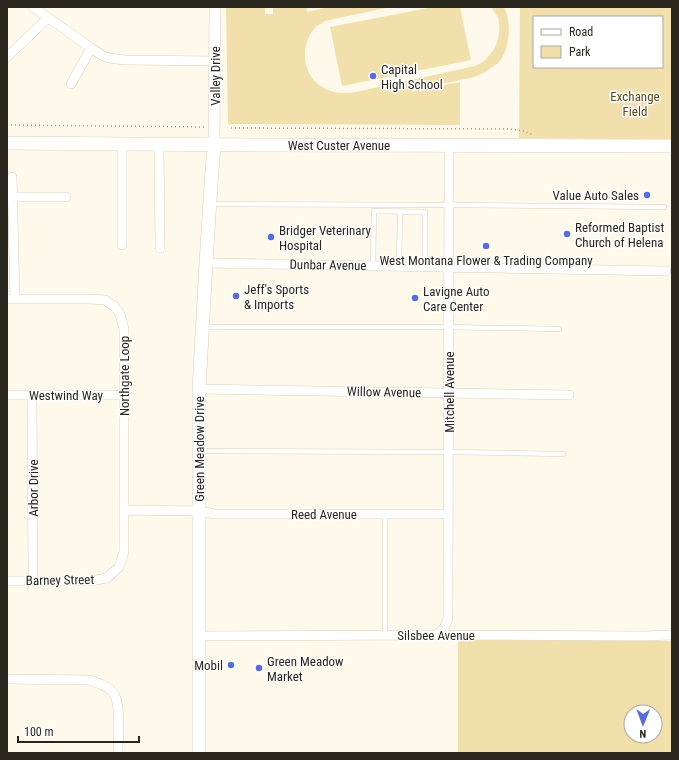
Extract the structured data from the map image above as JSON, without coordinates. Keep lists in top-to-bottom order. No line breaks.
{"streets":{"main road":["West Custer Avenue","Green Meadow Drive"],"street":["Valley Drive","Dunbar Avenue","Northgate Loop","Willow Avenue","Mitchell Avenue","Westwind Way","Arbor Drive","Reed Avenue","Barney Street","Silsbee Avenue"]},"crossings":[["Valley Drive","West Custer Avenue"],["Valley Drive","Green Meadow Drive"],["West Custer Avenue","Mitchell Avenue"],["West Custer Avenue","Green Meadow Drive"],["Dunbar Avenue","Mitchell Avenue"],["Dunbar Avenue","Green Meadow Drive"],["Northgate Loop","Westwind Way"],["Northgate Loop","Barney Street"],["Willow Avenue","Mitchell Avenue"],["Willow Avenue","Green Meadow Drive"],["Mitchell Avenue","Reed Avenue"],["Mitchell Avenue","Silsbee Avenue"],["Westwind Way","Arbor Drive"],["Green Meadow Drive","Reed Avenue"],["Green Meadow Drive","Silsbee Avenue"],["Arbor Drive","Barney Street"]],"parks":["Exchange Field"],"places":["Capital High School","Value Auto Sales","Reformed Baptist Church of Helena","Bridger Veterinary Hospital","West Montana Flower & Trading Company","Jeff's Sports & Imports","Lavigne Auto Care Center","Mobil","Green Meadow Market"],"legend":["Road","Park"],"scale_bar":"100 m","north":"bottom"}
